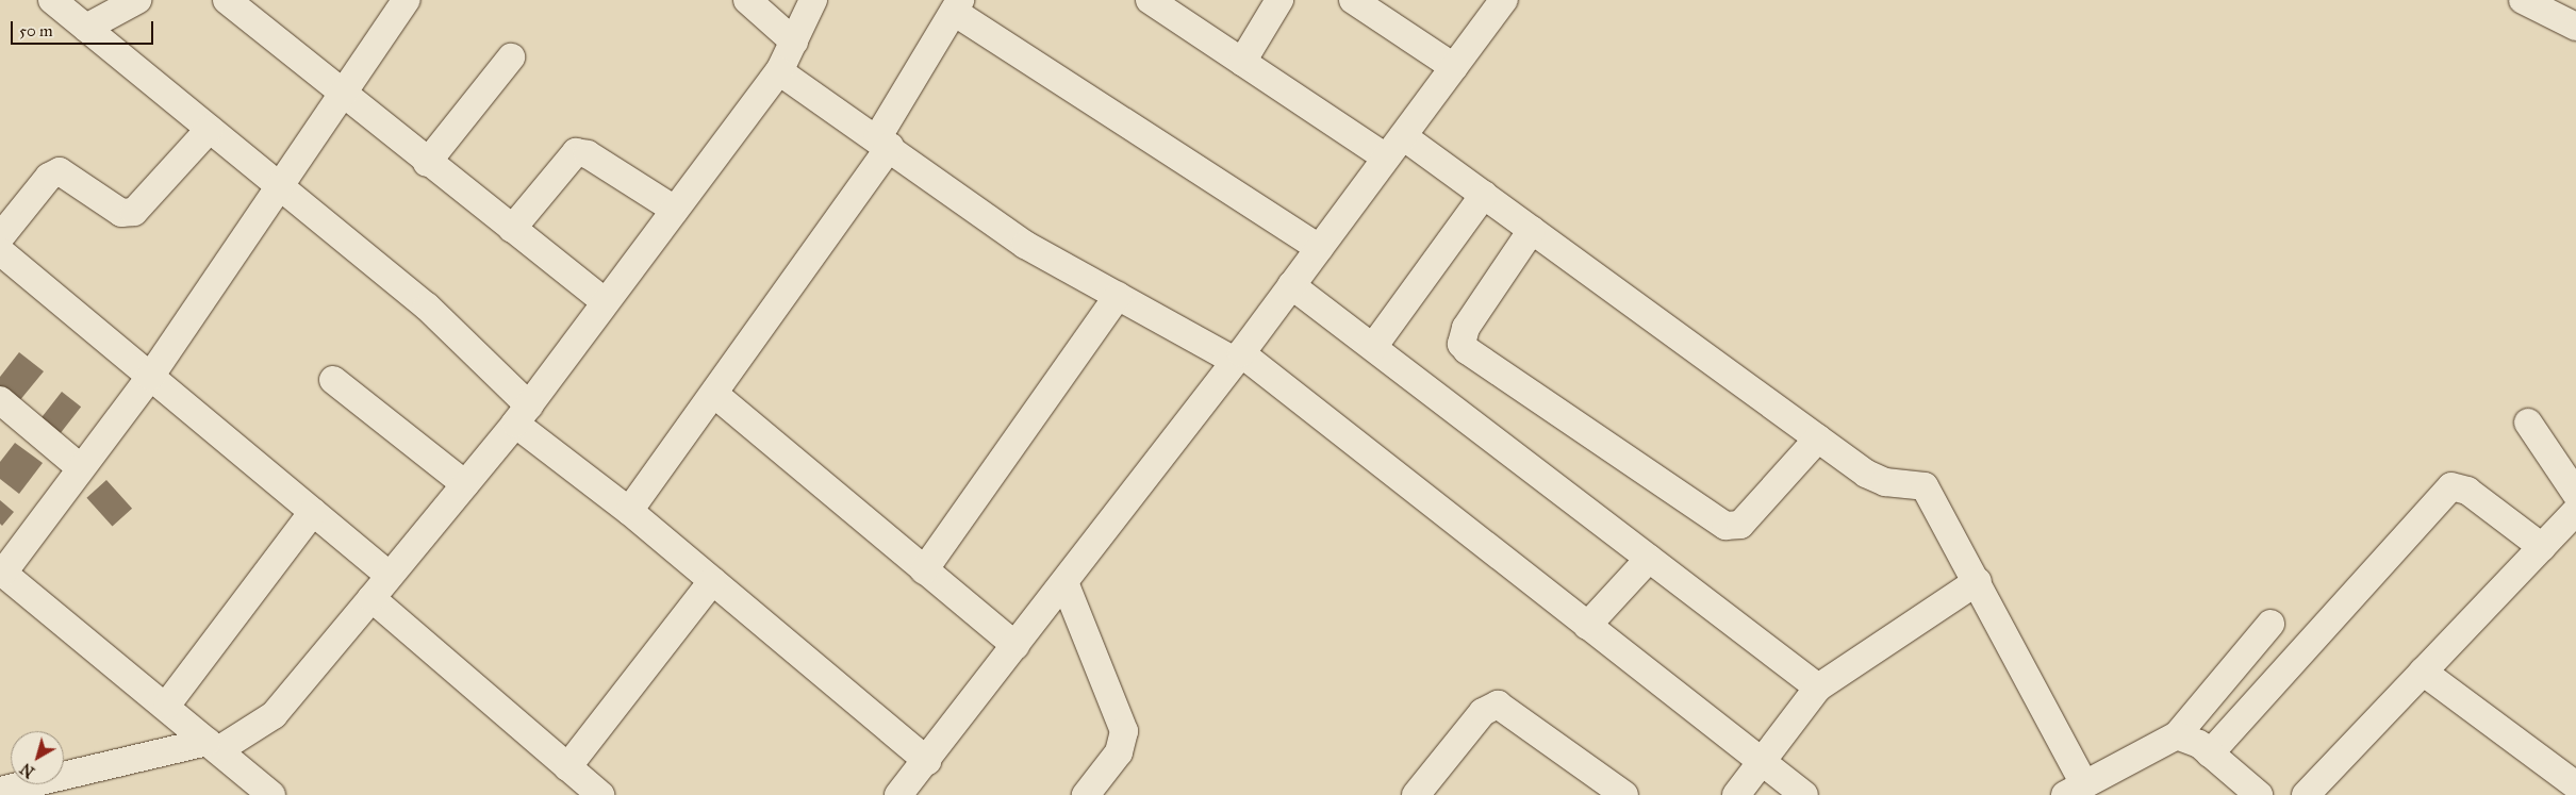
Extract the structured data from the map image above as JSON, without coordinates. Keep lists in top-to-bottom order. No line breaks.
{"scale_bar":"50 m","north":"bottom left"}
